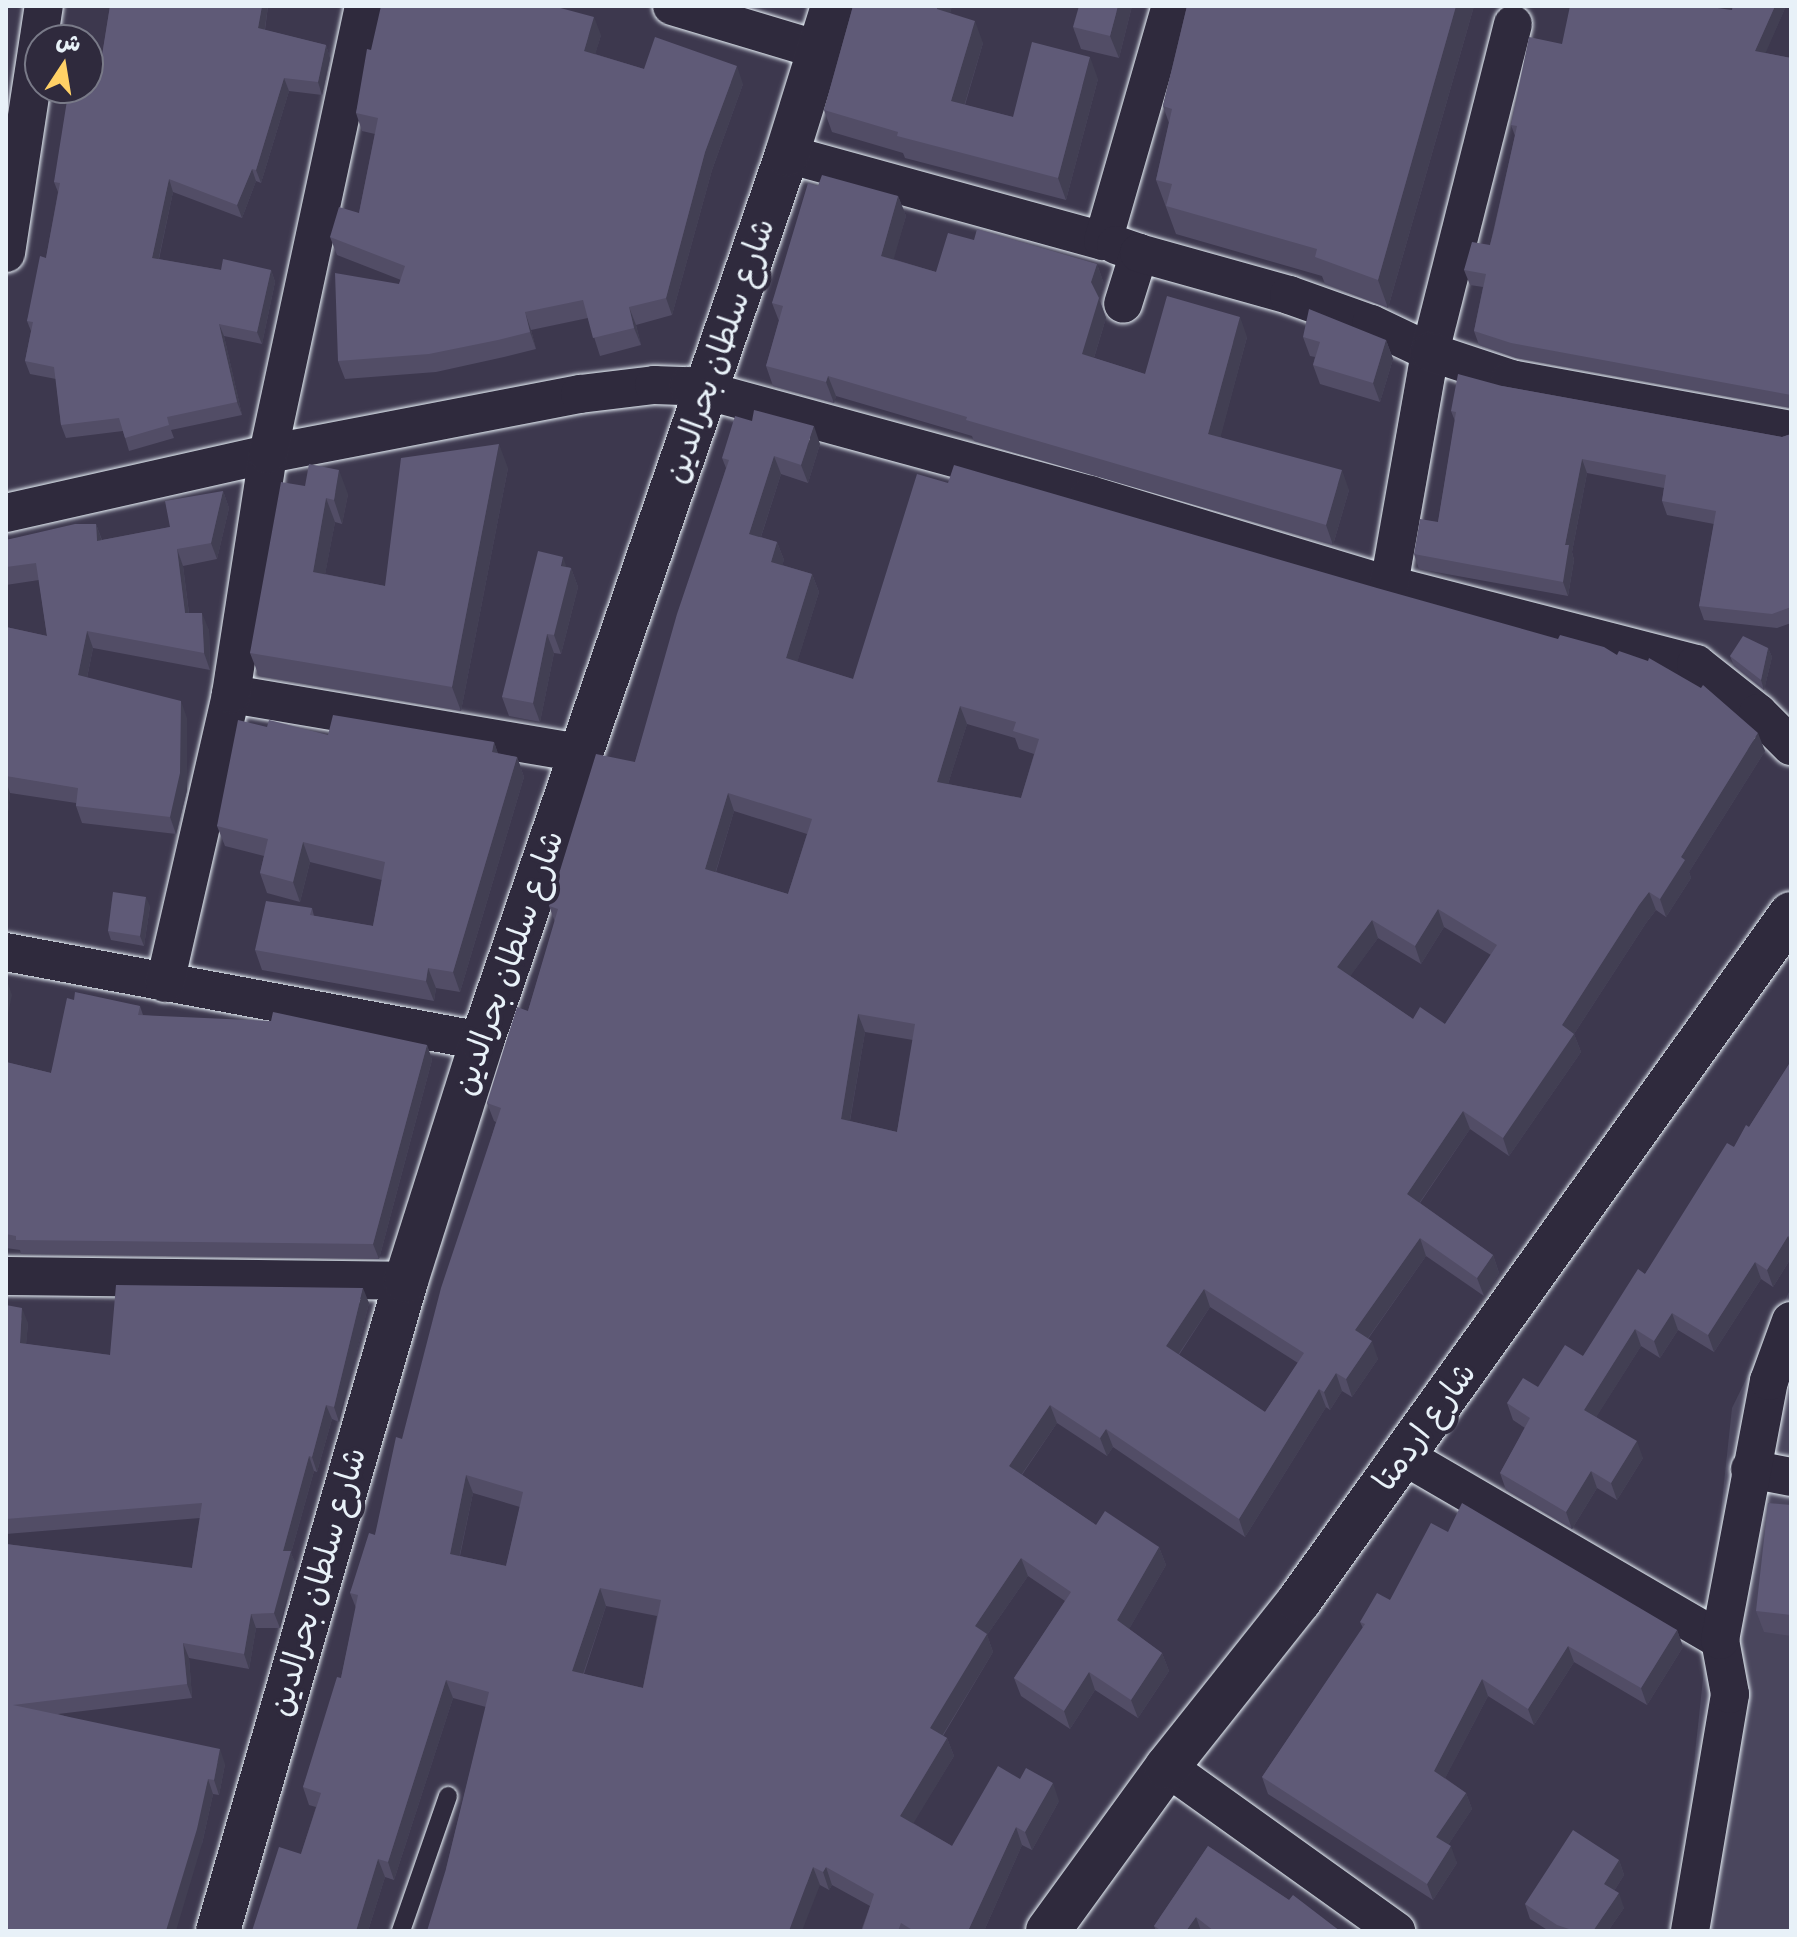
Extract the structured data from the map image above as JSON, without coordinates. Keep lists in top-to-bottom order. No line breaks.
{"streets":{"street":["شارع سلطان بحرالدين","شارع اردمتا"]},"north":"top"}
